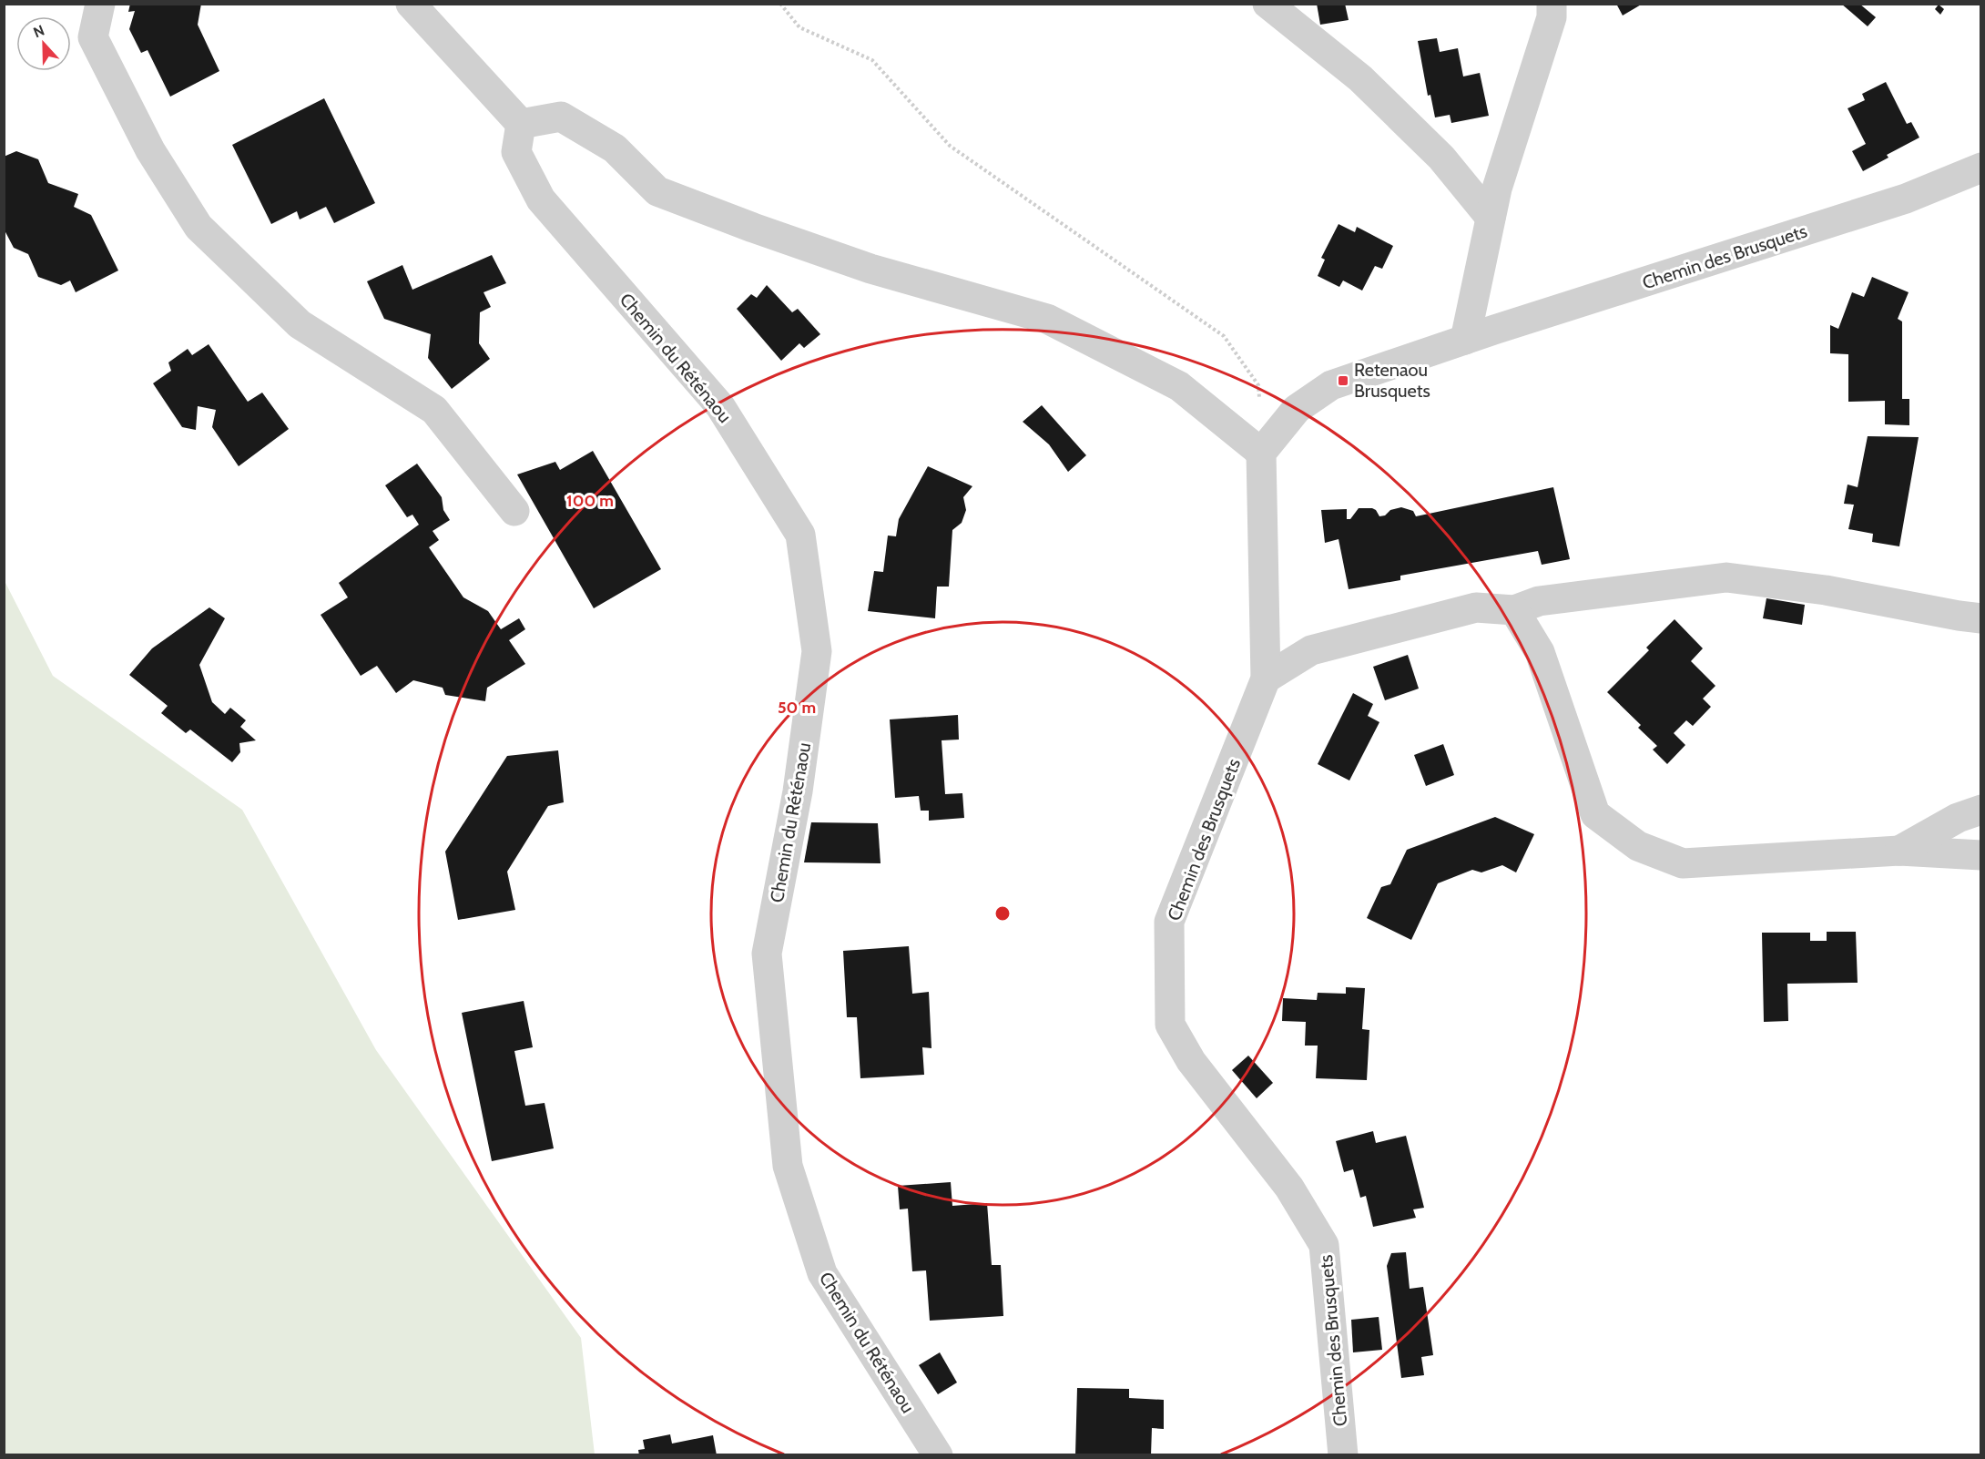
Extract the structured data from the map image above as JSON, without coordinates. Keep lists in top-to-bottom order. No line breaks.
{"streets":{"street":["Chemin des Brusquets","Chemin du Réténaou"]},"places":{"transit":["Retenaou Brusquets"]},"north":"top","rings":["100 m","50 m"]}
